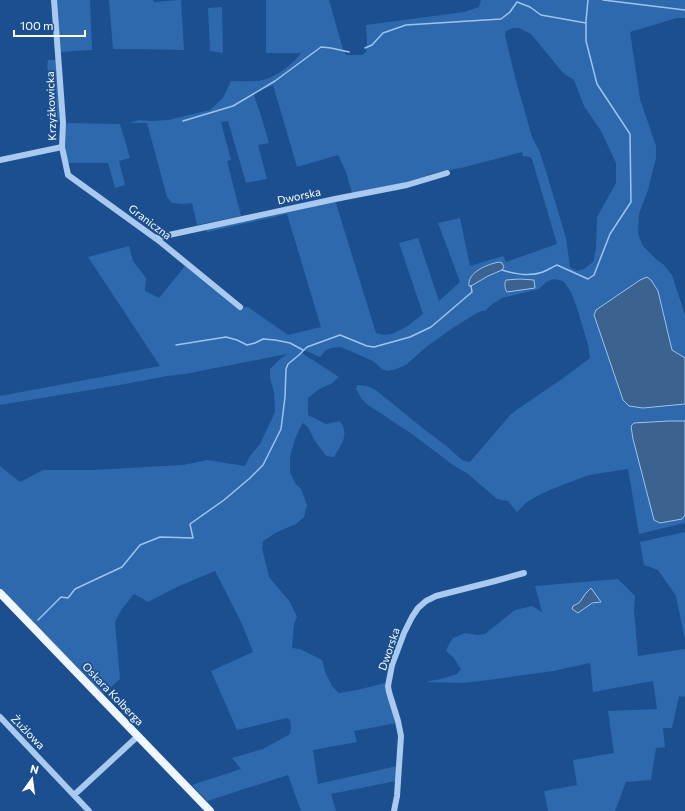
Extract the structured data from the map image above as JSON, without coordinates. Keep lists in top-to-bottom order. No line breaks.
{"streets":{"main road":["Oskara Kolberga"],"street":["Krzyżkowicka","Dworska","Graniczna","Żużlowa"]},"crossings":[["Krzyżkowicka","Graniczna"],["Dworska","Graniczna"]],"scale_bar":"100 m","north":"top"}
